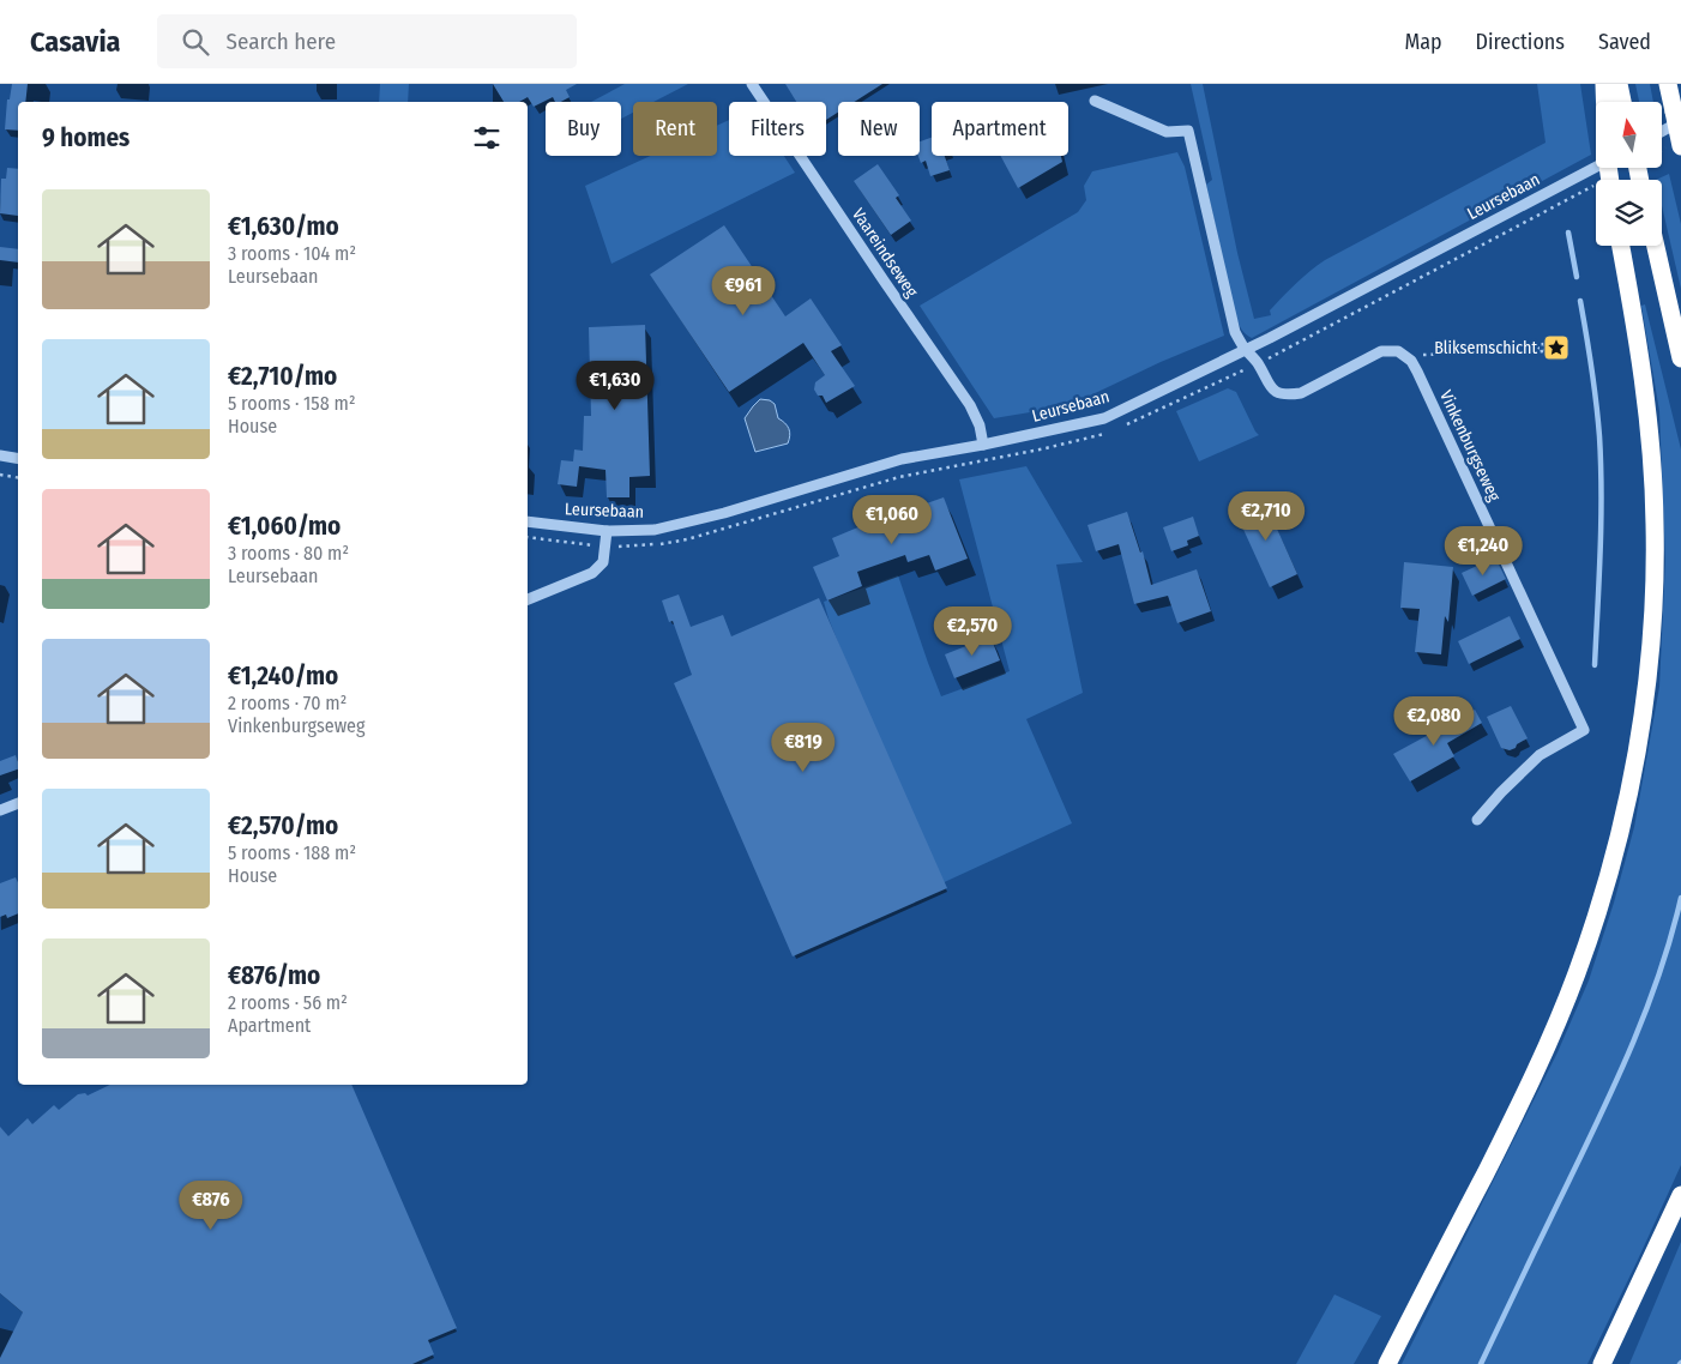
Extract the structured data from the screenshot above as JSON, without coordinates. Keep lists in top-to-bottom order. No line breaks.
{"streets":{"street":["Leursebaan","Vaareindseweg","Vinkenburgseweg"]},"crossings":[["Leursebaan","Vaareindseweg"]],"places":{"place":["Bliksemschicht"]},"north":"top","page":{"header":"Casavia","search":"Search here","nav":["Map","Directions","Saved"],"chip":["Buy","Rent","Filters","New","Apartment"],"heading":"9 homes","list":[{"name":"€1,630/mo","note":"3 rooms · 104 m² · Leursebaan"},{"name":"€2,710/mo","note":"5 rooms · 158 m² · House"},{"name":"€1,060/mo","note":"3 rooms · 80 m² · Leursebaan"},{"name":"€1,240/mo","note":"2 rooms · 70 m² · Vinkenburgseweg"},{"name":"€2,570/mo","note":"5 rooms · 188 m² · House"},{"name":"€876/mo","note":"2 rooms · 56 m² · Apartment"}],"price":["€961","€1,630","€2,710","€1,060","€1,240","€2,570","€2,080","€819","€876"]}}
